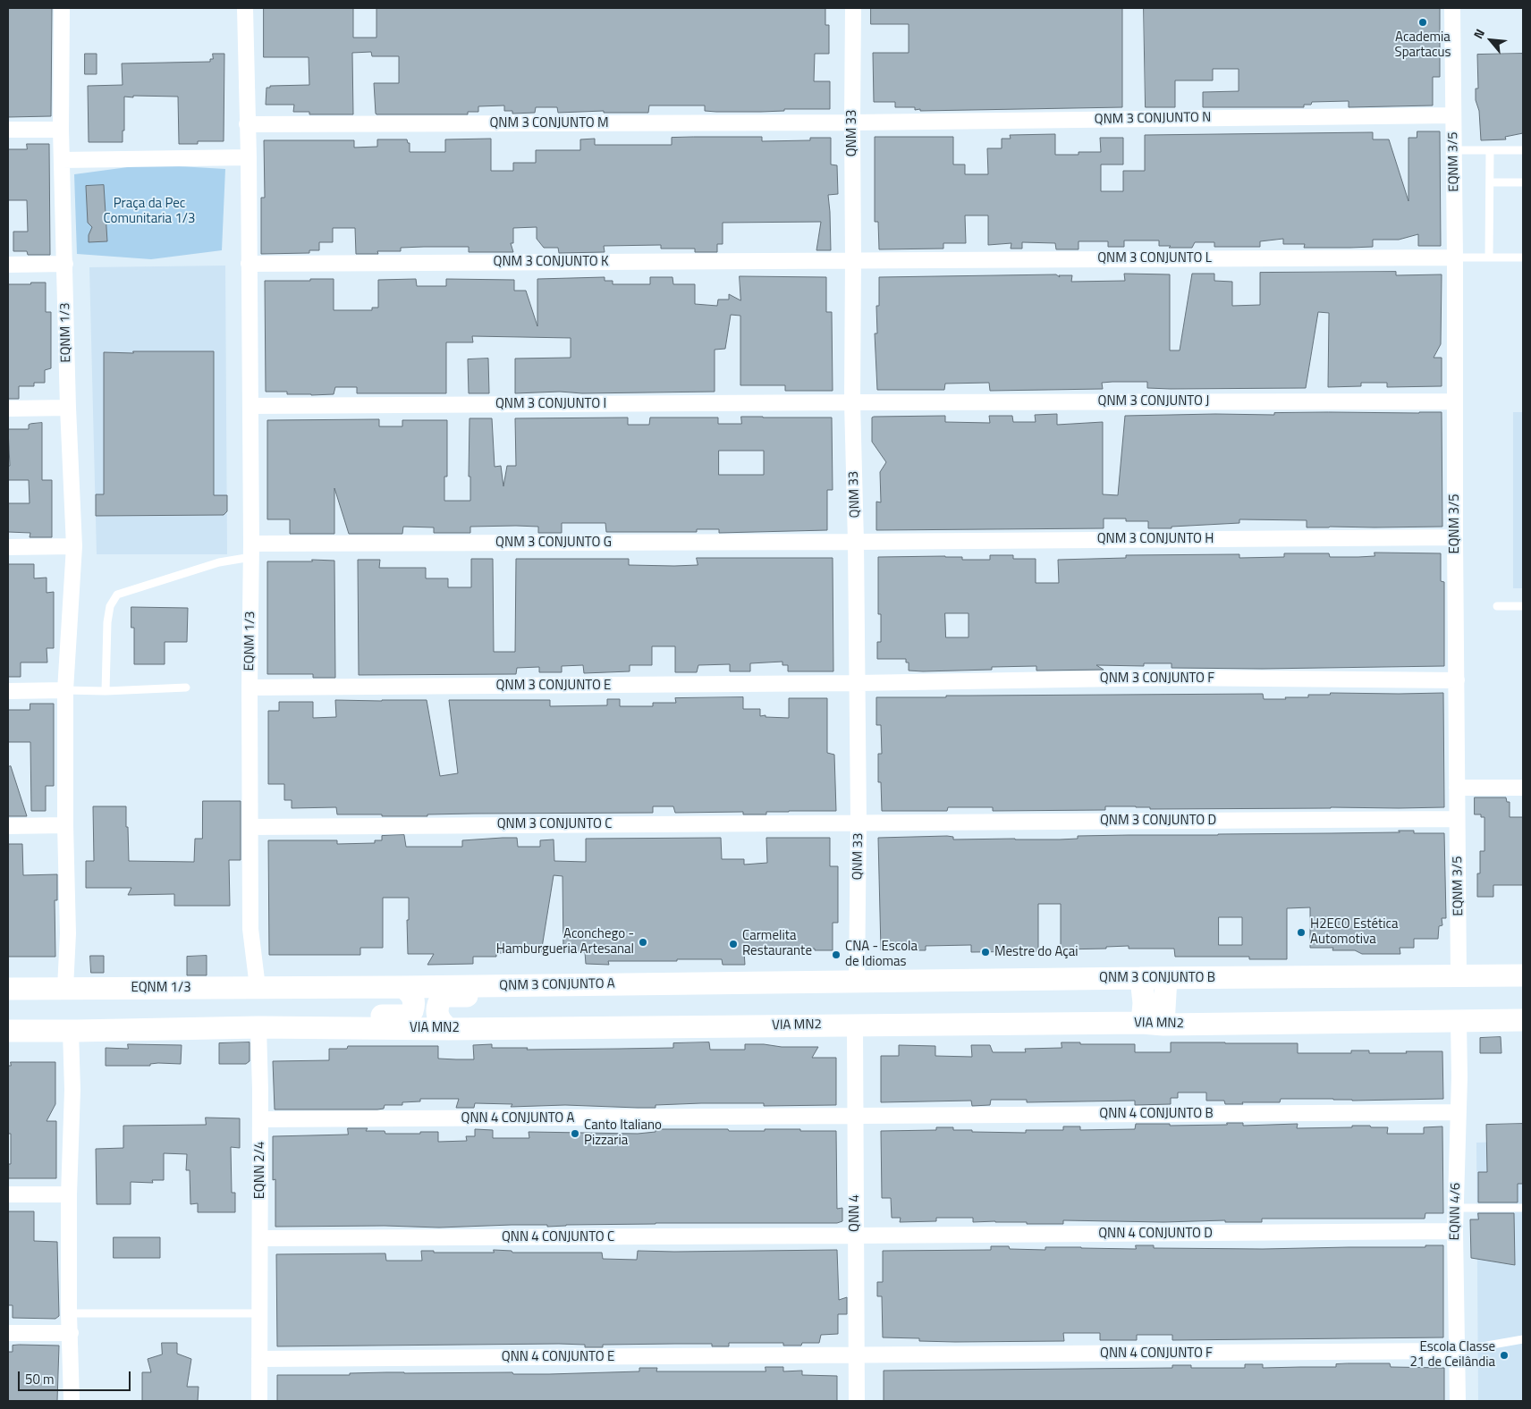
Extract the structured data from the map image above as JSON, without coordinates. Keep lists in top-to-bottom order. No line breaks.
{"streets":{"main road":["EQNM 1/3","QNM 3 CONJUNTO B","QNM 3 CONJUNTO A","VIA MN2"],"street":["QNM 3 CONJUNTO N","QNM 3 CONJUNTO M","QNM 33","EQNM 3/5","QNM 3 CONJUNTO L","QNM 3 CONJUNTO K","QNM 3 CONJUNTO J","QNM 3 CONJUNTO I","QNM 3 CONJUNTO H","QNM 3 CONJUNTO G","QNM 3 CONJUNTO F","QNM 3 CONJUNTO E","QNM 3 CONJUNTO D","QNM 3 CONJUNTO C","QNN 4 CONJUNTO B","QNN 4 CONJUNTO A","EQNN 2/4","EQNN 4/6","QNN 4","QNN 4 CONJUNTO D","QNN 4 CONJUNTO C","QNN 4 CONJUNTO F","QNN 4 CONJUNTO E"]},"crossings":[["QNM 3 CONJUNTO N","QNM 3 CONJUNTO M"],["QNM 3 CONJUNTO N","QNM 33"],["QNM 3 CONJUNTO N","EQNM 3/5"],["QNM 3 CONJUNTO M","QNM 33"],["QNM 3 CONJUNTO M","EQNM 1/3"],["QNM 33","QNM 3 CONJUNTO L"],["QNM 33","QNM 3 CONJUNTO K"],["QNM 33","QNM 3 CONJUNTO J"],["QNM 33","QNM 3 CONJUNTO I"],["QNM 33","QNM 3 CONJUNTO H"],["QNM 33","QNM 3 CONJUNTO G"],["QNM 33","QNM 3 CONJUNTO F"],["QNM 33","QNM 3 CONJUNTO E"],["QNM 33","QNM 3 CONJUNTO D"],["QNM 33","QNM 3 CONJUNTO C"],["QNM 33","QNM 3 CONJUNTO B"],["QNM 33","QNM 3 CONJUNTO A"],["EQNM 3/5","QNM 3 CONJUNTO L"],["EQNM 3/5","QNM 3 CONJUNTO J"],["EQNM 3/5","QNM 3 CONJUNTO H"],["EQNM 3/5","QNM 3 CONJUNTO F"],["EQNM 3/5","QNM 3 CONJUNTO D"],["EQNM 3/5","QNM 3 CONJUNTO B"],["QNM 3 CONJUNTO L","QNM 3 CONJUNTO K"],["QNM 3 CONJUNTO K","EQNM 1/3"],["EQNM 1/3","QNM 3 CONJUNTO I"],["EQNM 1/3","QNM 3 CONJUNTO G"],["EQNM 1/3","QNM 3 CONJUNTO E"],["EQNM 1/3","QNM 3 CONJUNTO C"],["EQNM 1/3","QNM 3 CONJUNTO A"],["QNM 3 CONJUNTO J","QNM 3 CONJUNTO I"],["QNM 3 CONJUNTO H","QNM 3 CONJUNTO G"],["QNM 3 CONJUNTO F","QNM 3 CONJUNTO E"],["QNM 3 CONJUNTO D","QNM 3 CONJUNTO C"],["QNM 3 CONJUNTO B","QNM 3 CONJUNTO A"],["VIA MN2","EQNN 2/4"],["VIA MN2","EQNN 4/6"],["VIA MN2","QNN 4"],["QNN 4 CONJUNTO B","QNN 4 CONJUNTO A"],["QNN 4 CONJUNTO B","EQNN 4/6"],["QNN 4 CONJUNTO B","QNN 4"],["QNN 4 CONJUNTO A","EQNN 2/4"],["QNN 4 CONJUNTO A","QNN 4"],["EQNN 2/4","QNN 4 CONJUNTO C"],["EQNN 2/4","QNN 4 CONJUNTO E"],["EQNN 4/6","QNN 4 CONJUNTO D"],["EQNN 4/6","QNN 4 CONJUNTO F"],["QNN 4","QNN 4 CONJUNTO D"],["QNN 4","QNN 4 CONJUNTO C"],["QNN 4","QNN 4 CONJUNTO F"],["QNN 4","QNN 4 CONJUNTO E"],["QNN 4 CONJUNTO D","QNN 4 CONJUNTO C"],["QNN 4 CONJUNTO F","QNN 4 CONJUNTO E"]],"parks":["Praça da Pec Comunitaria 1/3"],"places":["Academia Spartacus","H2ECO Estética Automotiva","Aconchego - Hamburgueria Artesanal","Carmelita Restaurante","Mestre do Açai","CNA - Escola de Idiomas","Canto Italiano Pizzaria","Escola Classe 21 de Ceilândia"],"scale_bar":"50 m","north":"top left"}
